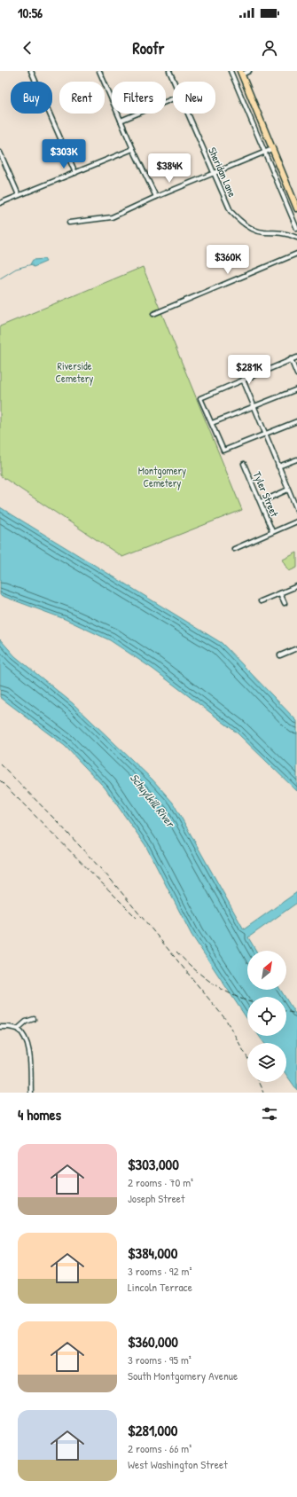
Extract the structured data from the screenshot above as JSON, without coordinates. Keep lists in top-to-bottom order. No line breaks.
{"streets":{"street":["Sheridan Lane","Tyler Street"]},"water":["Schuylkill River"],"parks":["Riverside Cemetery","Montgomery Cemetery"],"north":"top right","page":{"status":"10:56","header":"Roofr","chip":["Buy","Rent","Filters","New"],"price":["$303K","$384K","$360K","$281K"],"heading":"4 homes","list":[{"name":"$303,000","note":"2 rooms · 70 m² · Joseph Street"},{"name":"$384,000","note":"3 rooms · 92 m² · Lincoln Terrace"},{"name":"$360,000","note":"3 rooms · 95 m² · South Montgomery Avenue"},{"name":"$281,000","note":"2 rooms · 66 m² · West Washington Street"}]}}
